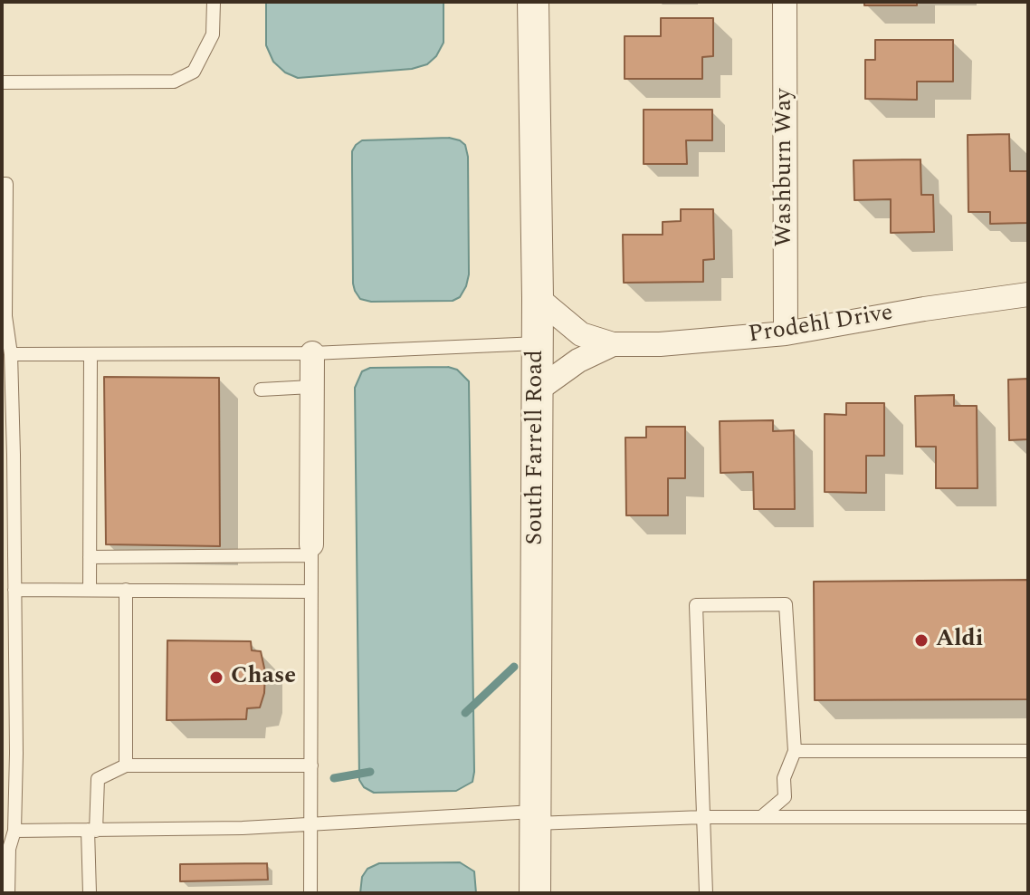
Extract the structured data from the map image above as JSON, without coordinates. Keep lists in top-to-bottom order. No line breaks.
{"streets":{"street":["Washburn Way","Prodehl Drive","South Farrell Road"]},"crossings":[["Washburn Way","Prodehl Drive"],["Prodehl Drive","South Farrell Road"]],"places":["Aldi","Chase"]}
